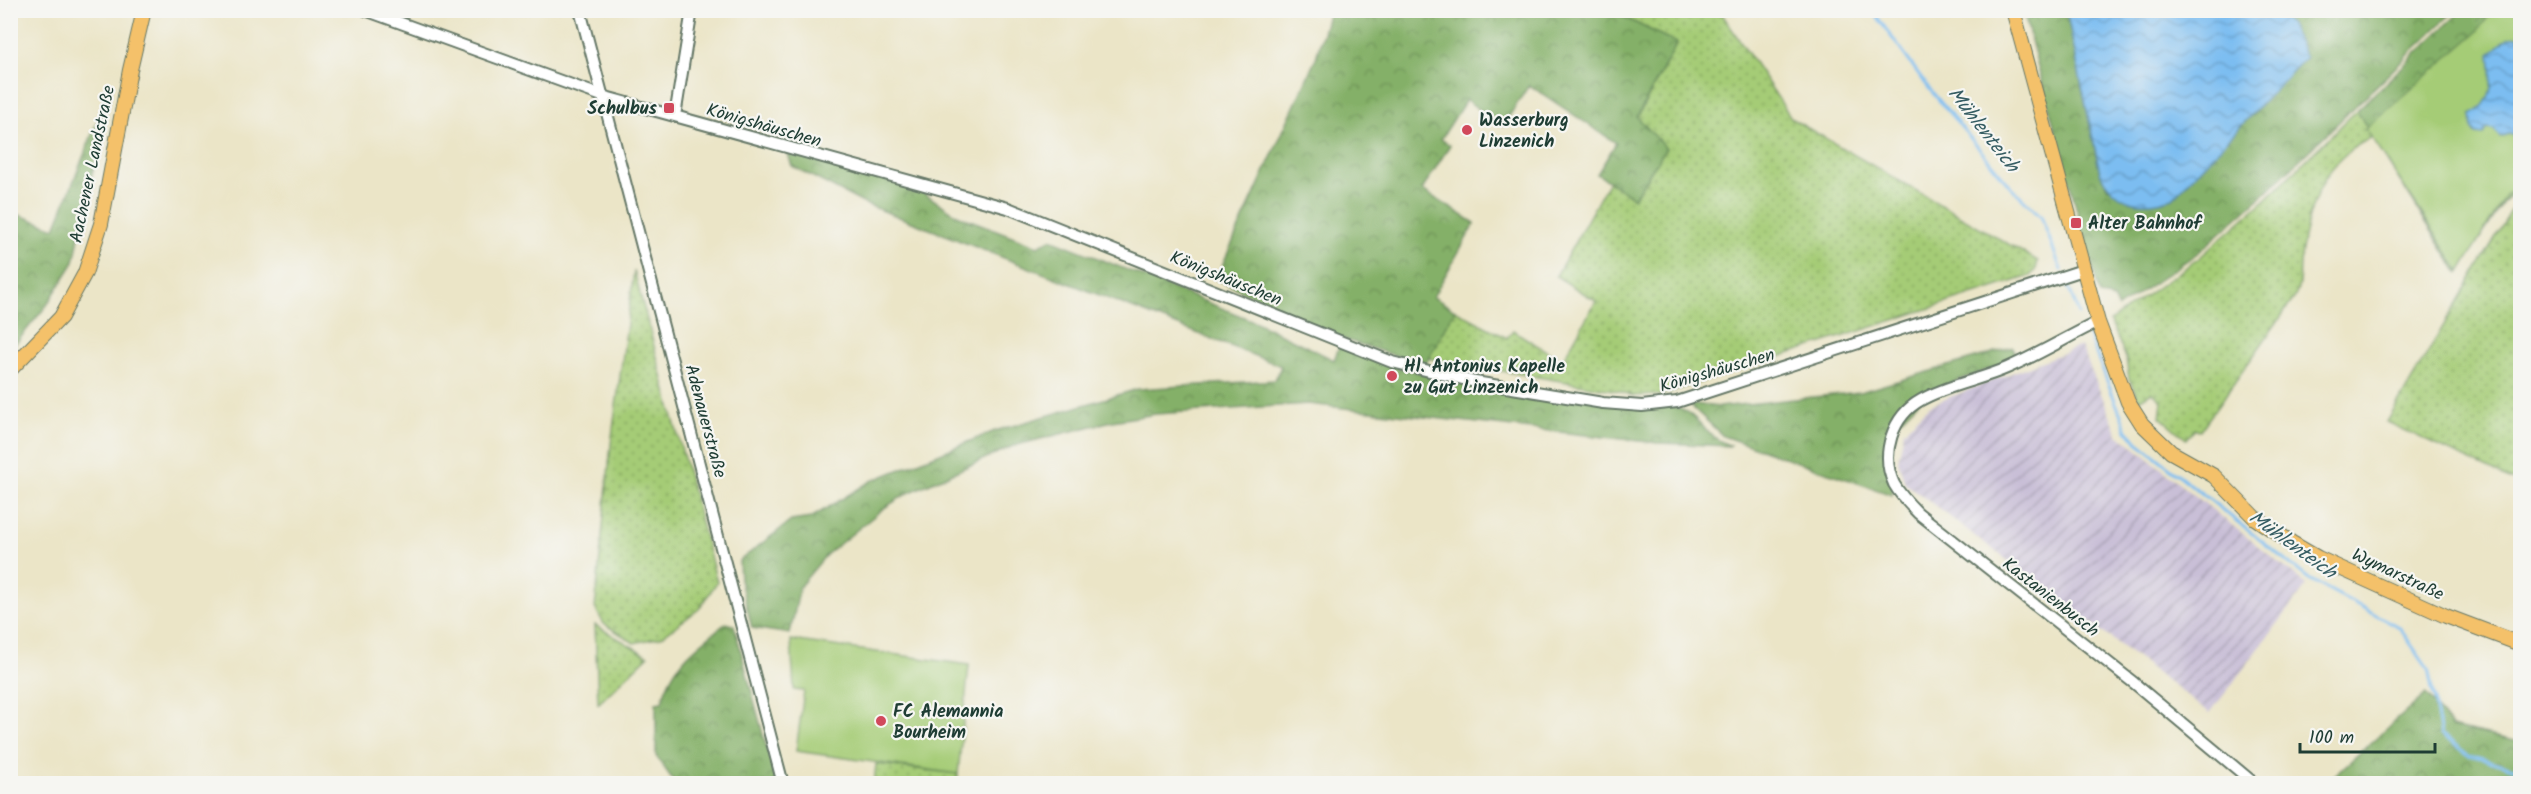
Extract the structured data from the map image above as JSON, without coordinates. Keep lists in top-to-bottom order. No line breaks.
{"streets":{"main road":["Aachener Landstraße","Wymarstraße"],"street":["Königshäuschen","Adenauerstraße","Kastanienbusch"]},"crossings":[["Königshäuschen","Adenauerstraße"],["Königshäuschen","Wymarstraße"],["Wymarstraße","Kastanienbusch"]],"water":["Mühlenteich"],"places":{"transit":["Schulbus","Alter Bahnhof"],"other":["Wasserburg Linzenich","Hl. Antonius Kapelle zu Gut Linzenich","FC Alemannia Bourheim"]},"scale_bar":"100 m"}
